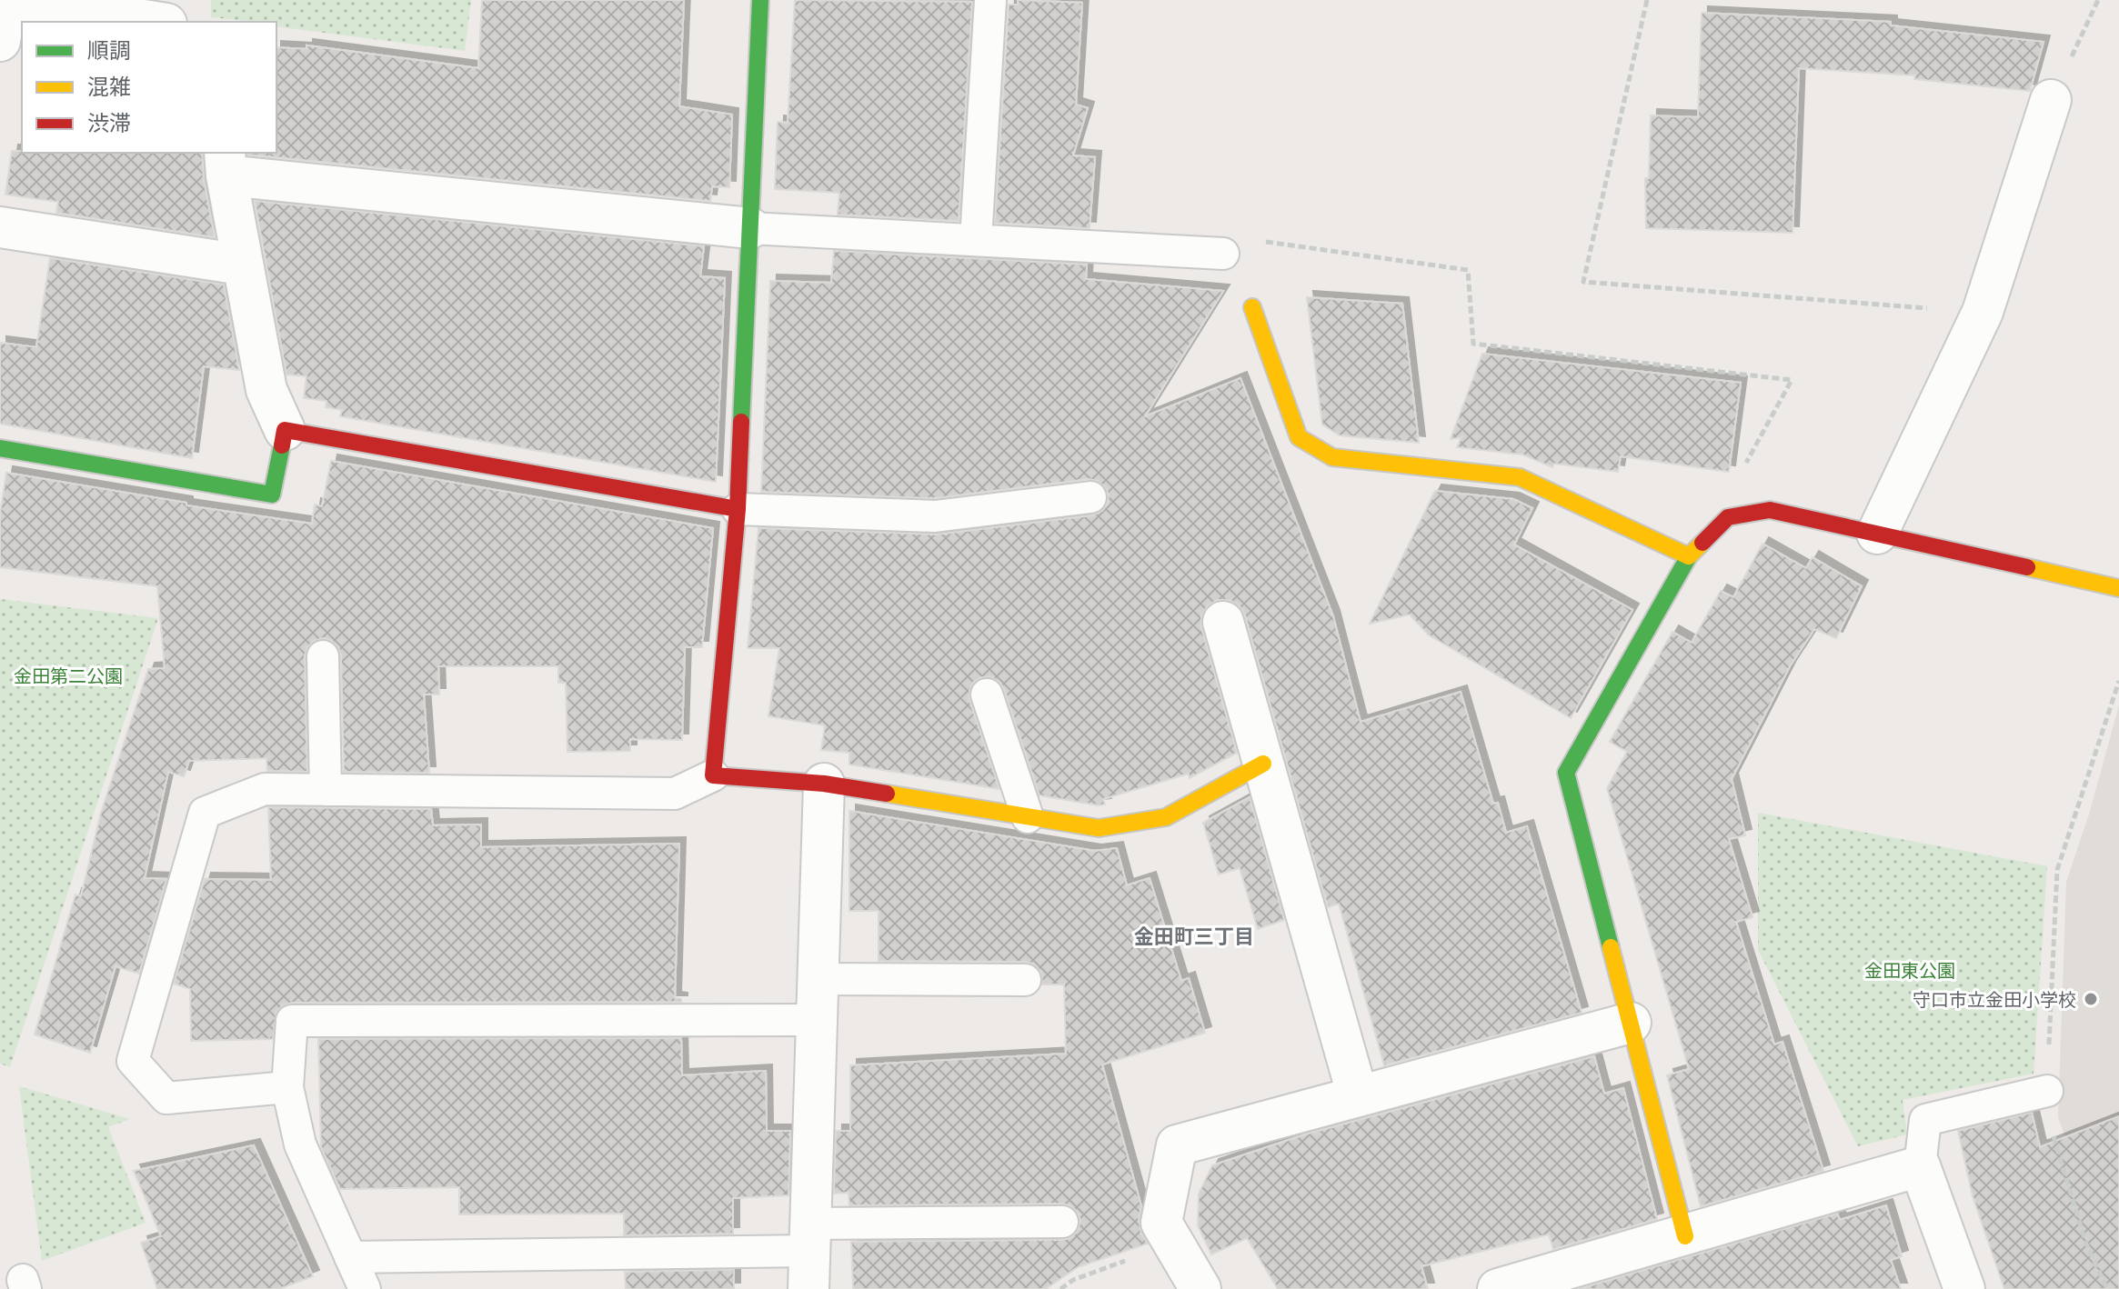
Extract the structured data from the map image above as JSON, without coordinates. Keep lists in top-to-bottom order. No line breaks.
{"districts":["金田町三丁目"],"parks":["金田第二公園","金田東公園"],"places":["守口市立金田小学校"],"legend":["順調","混雑","渋滞"]}
